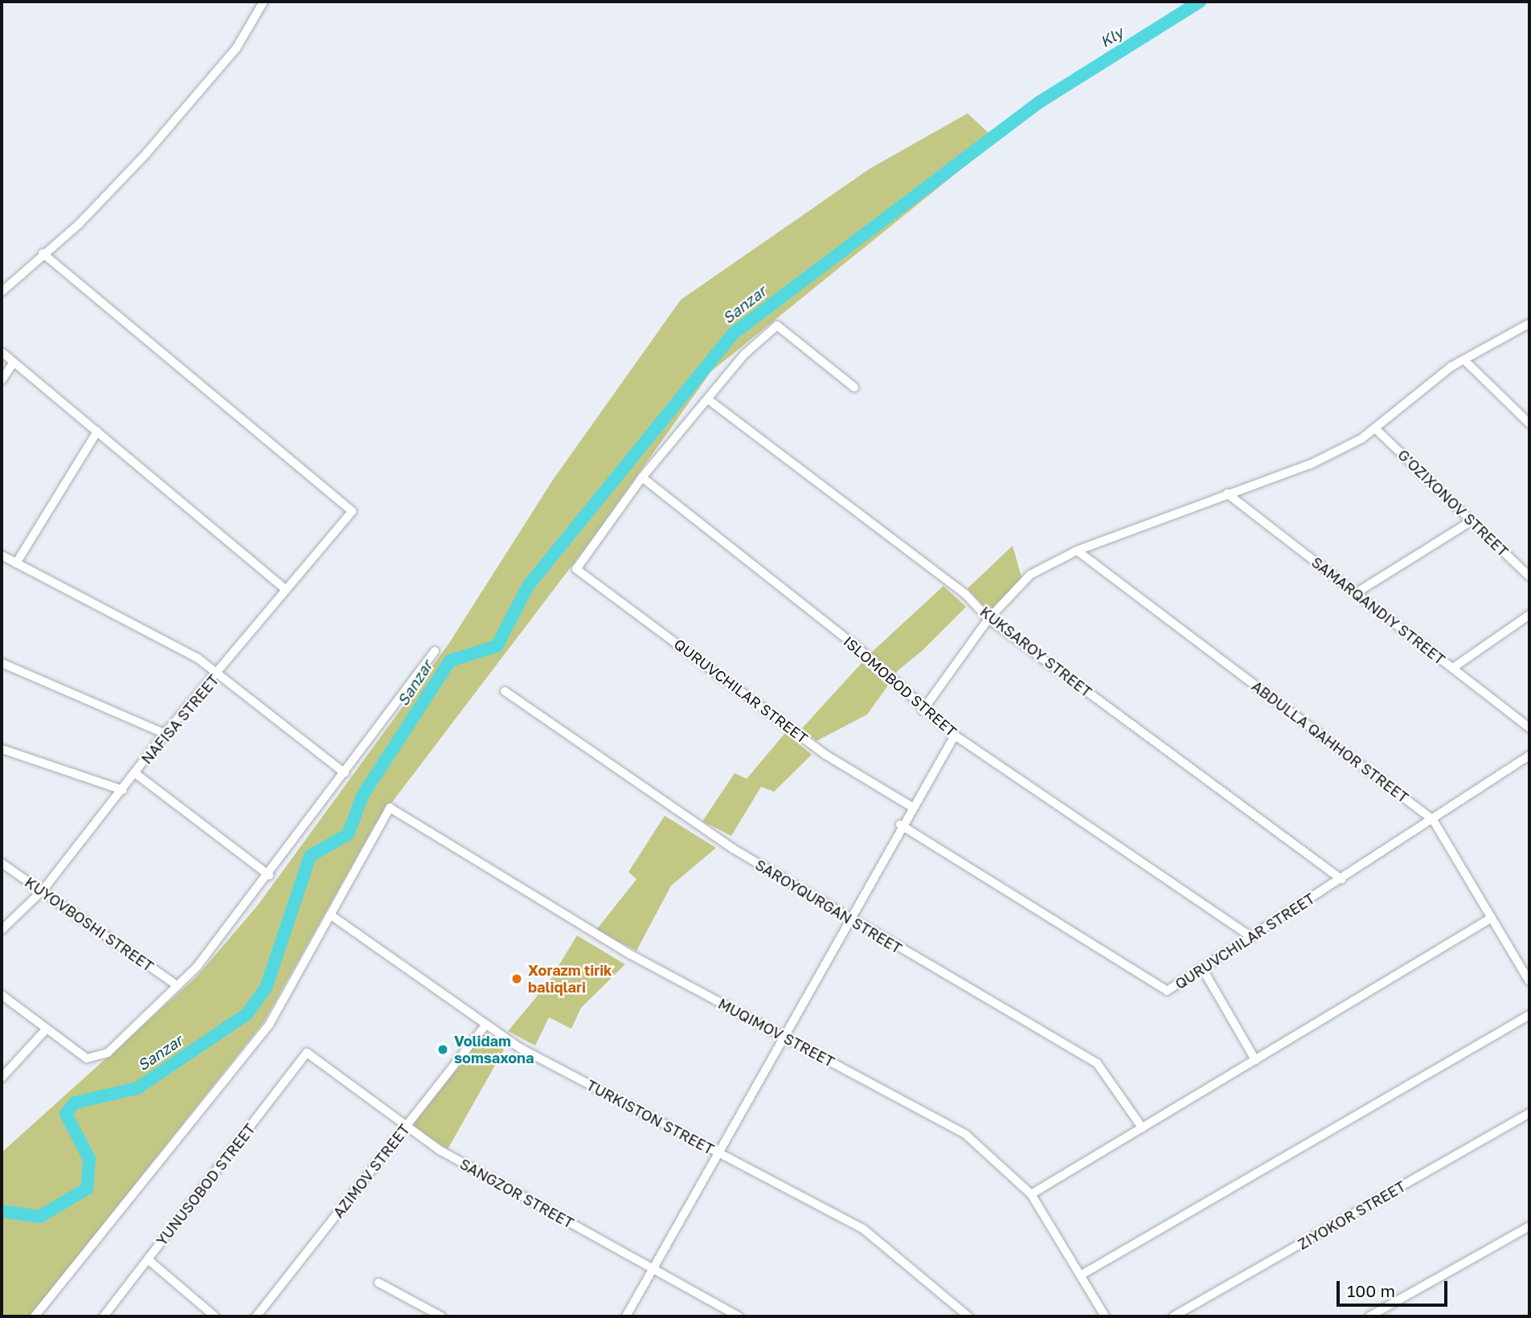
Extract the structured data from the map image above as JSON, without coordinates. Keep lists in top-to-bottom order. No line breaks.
{"streets":{"street":["G'OZIXONOV STREET","SAMARQANDIY STREET","KUKSAROY STREET","ISLOMOBOD STREET","QURUVCHILAR STREET","NAFISA STREET","ABDULLA QAHHOR STREET","SAROYQURGAN STREET","KUYOVBOSHI STREET","MUQIMOV STREET","TURKISTON STREET","AZIMOV STREET","YUNUSOBOD STREET","SANGZOR STREET","ZIYOKOR STREET"]},"crossings":[["KUKSAROY STREET","QURUVCHILAR STREET"],["ISLOMOBOD STREET","QURUVCHILAR STREET"],["QURUVCHILAR STREET","ABDULLA QAHHOR STREET"],["NAFISA STREET","KUYOVBOSHI STREET"],["MUQIMOV STREET","TURKISTON STREET"],["TURKISTON STREET","AZIMOV STREET"],["AZIMOV STREET","SANGZOR STREET"],["YUNUSOBOD STREET","SANGZOR STREET"]],"water":["Kly","Sanzar"],"places":["Xorazm tirik baliqlari","Volidam somsaxona"],"scale_bar":"100 m"}
